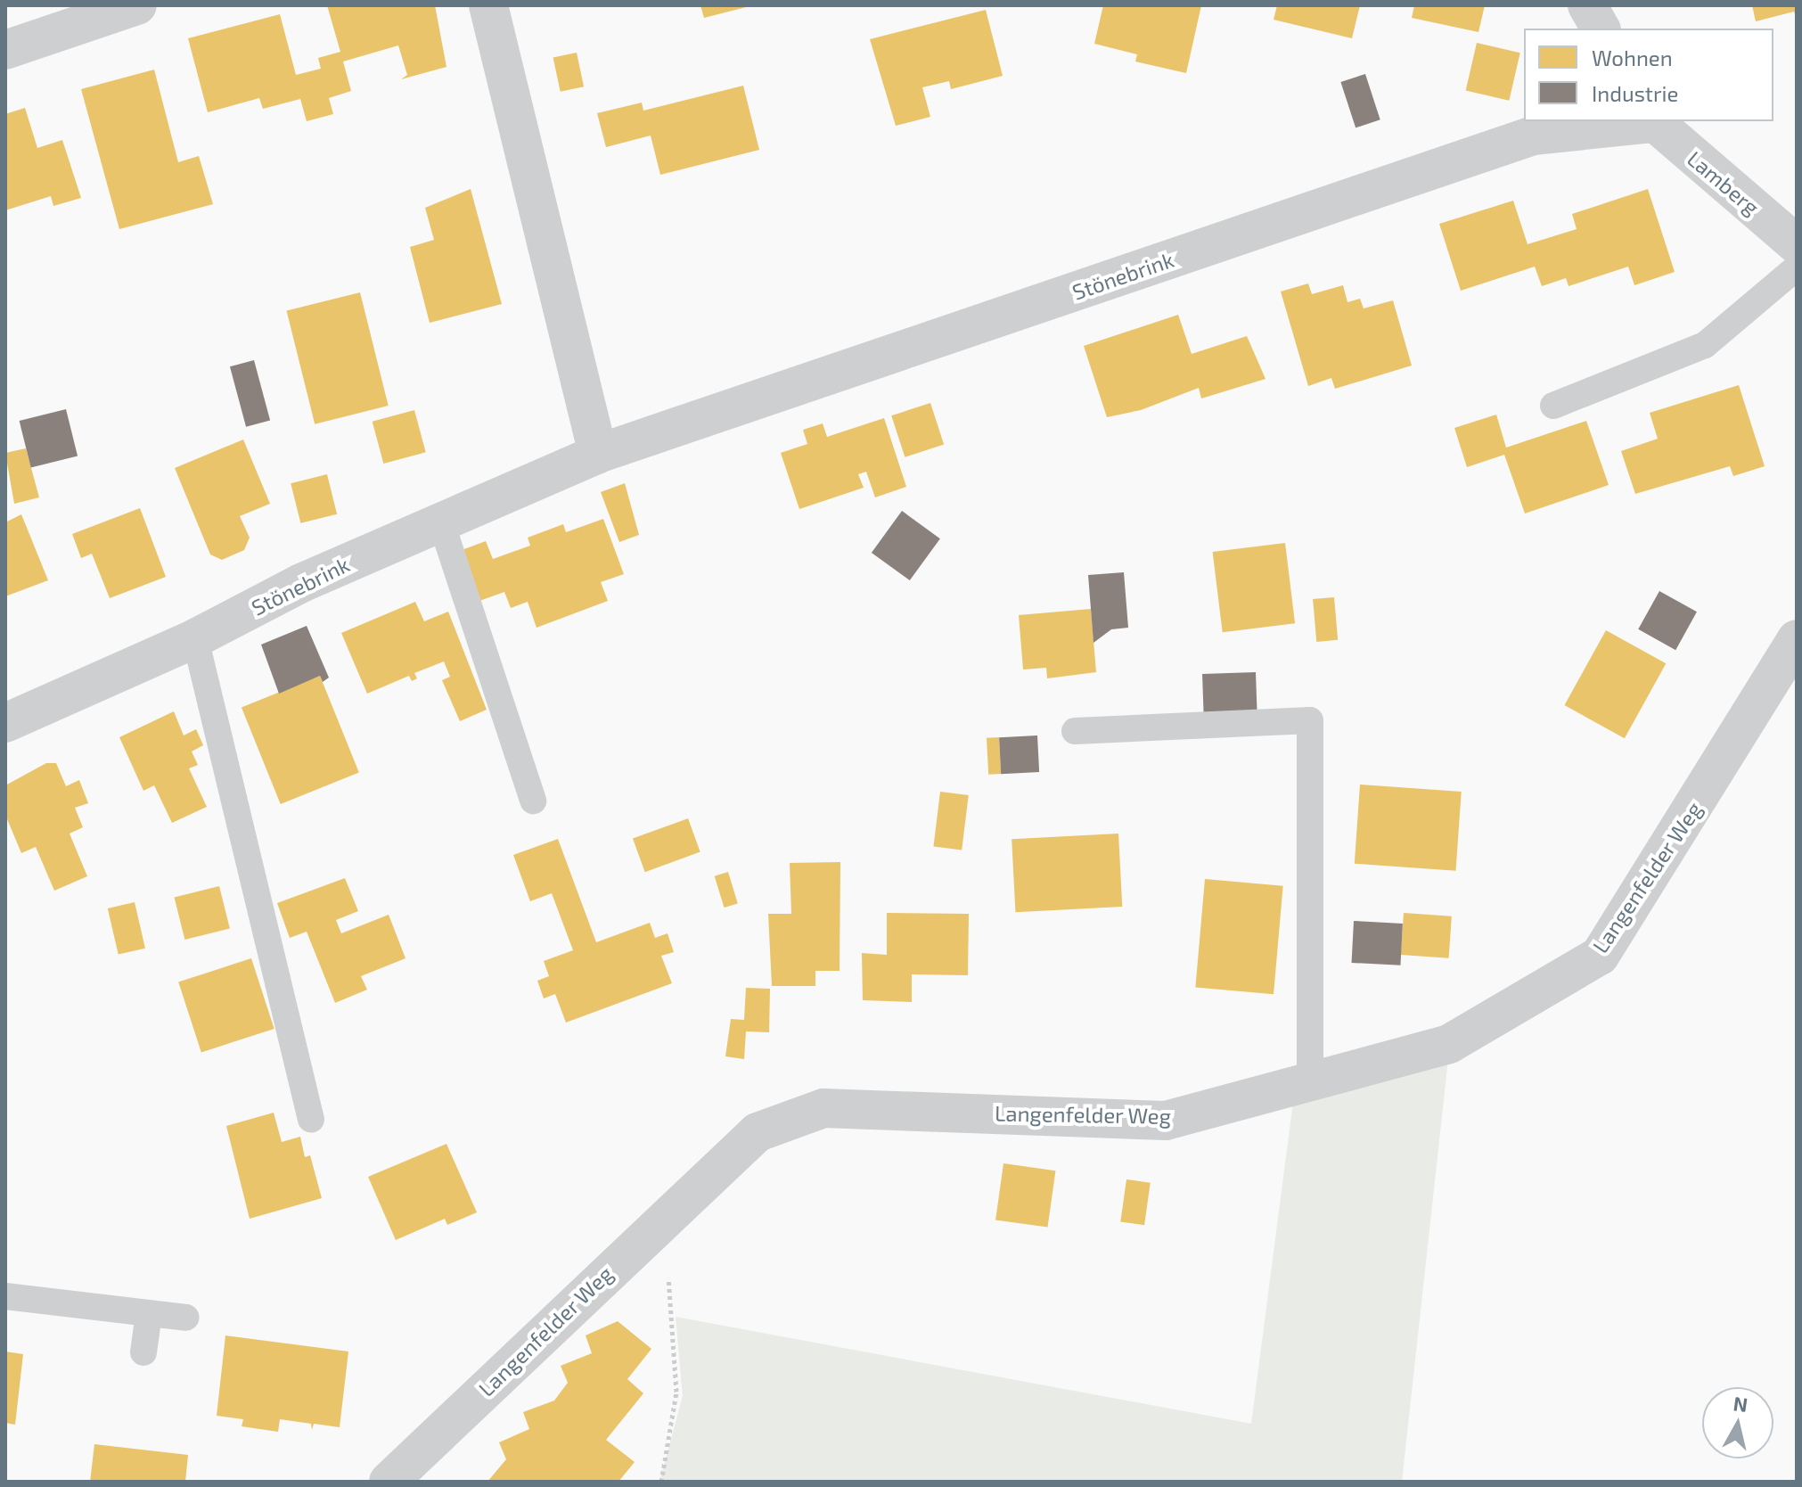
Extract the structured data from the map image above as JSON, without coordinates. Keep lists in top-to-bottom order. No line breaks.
{"streets":{"street":["Lamberg","Stönebrink","Langenfelder Weg"]},"crossings":[["Lamberg","Stönebrink"]],"legend":["Wohnen","Industrie"],"north":"top"}
